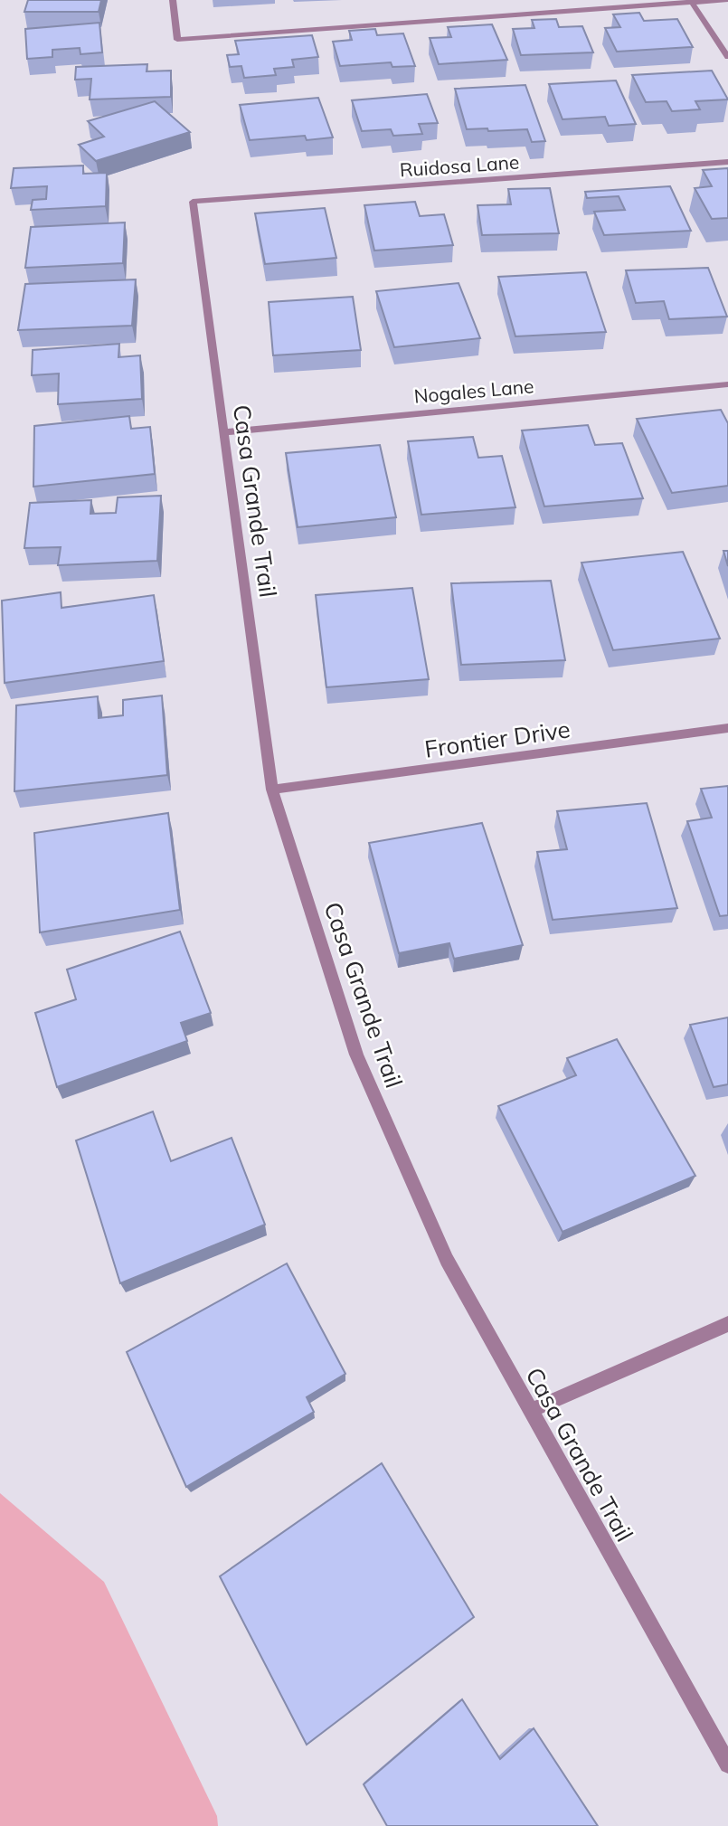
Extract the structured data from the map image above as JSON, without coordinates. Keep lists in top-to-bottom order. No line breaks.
{"streets":{"street":["Ruidosa Lane","Nogales Lane","Casa Grande Trail","Frontier Drive"]},"crossings":[["Ruidosa Lane","Casa Grande Trail"],["Nogales Lane","Casa Grande Trail"],["Casa Grande Trail","Frontier Drive"]]}
